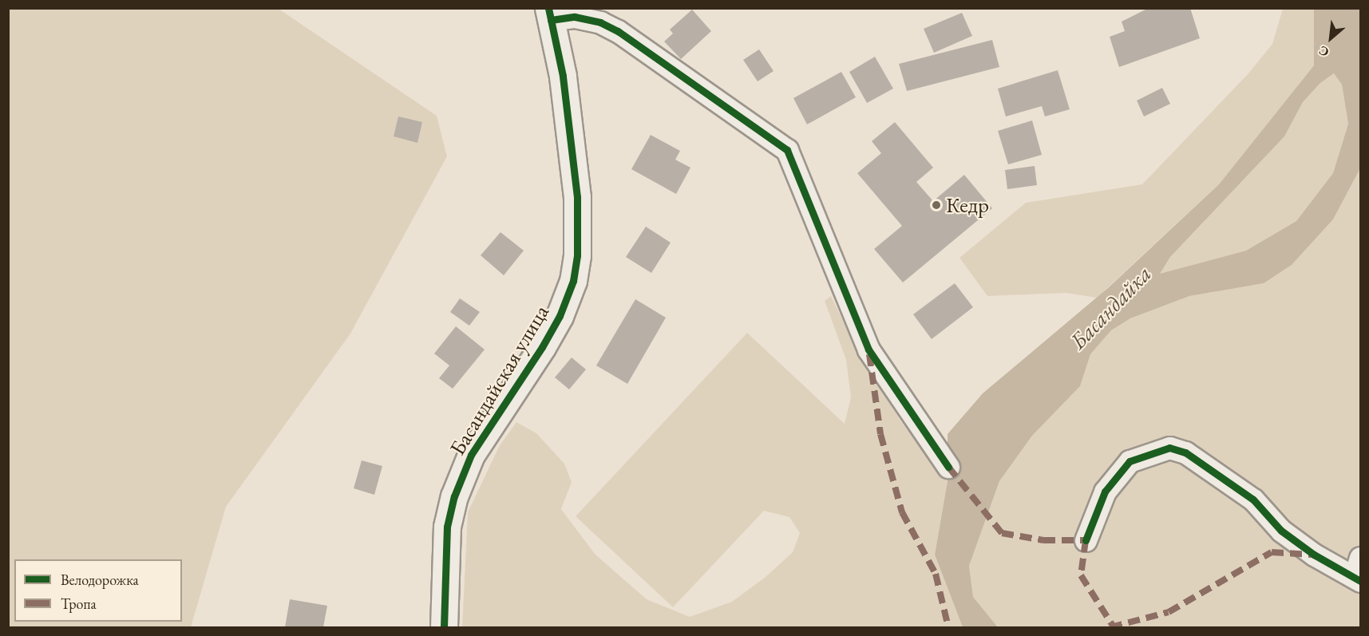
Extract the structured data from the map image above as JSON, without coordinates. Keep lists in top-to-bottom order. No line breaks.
{"streets":{"street":["Басандайская улица"]},"water":["Басандайка"],"places":["Кедр"],"legend":["Велодорожка","Тропа"],"north":"bottom left"}
